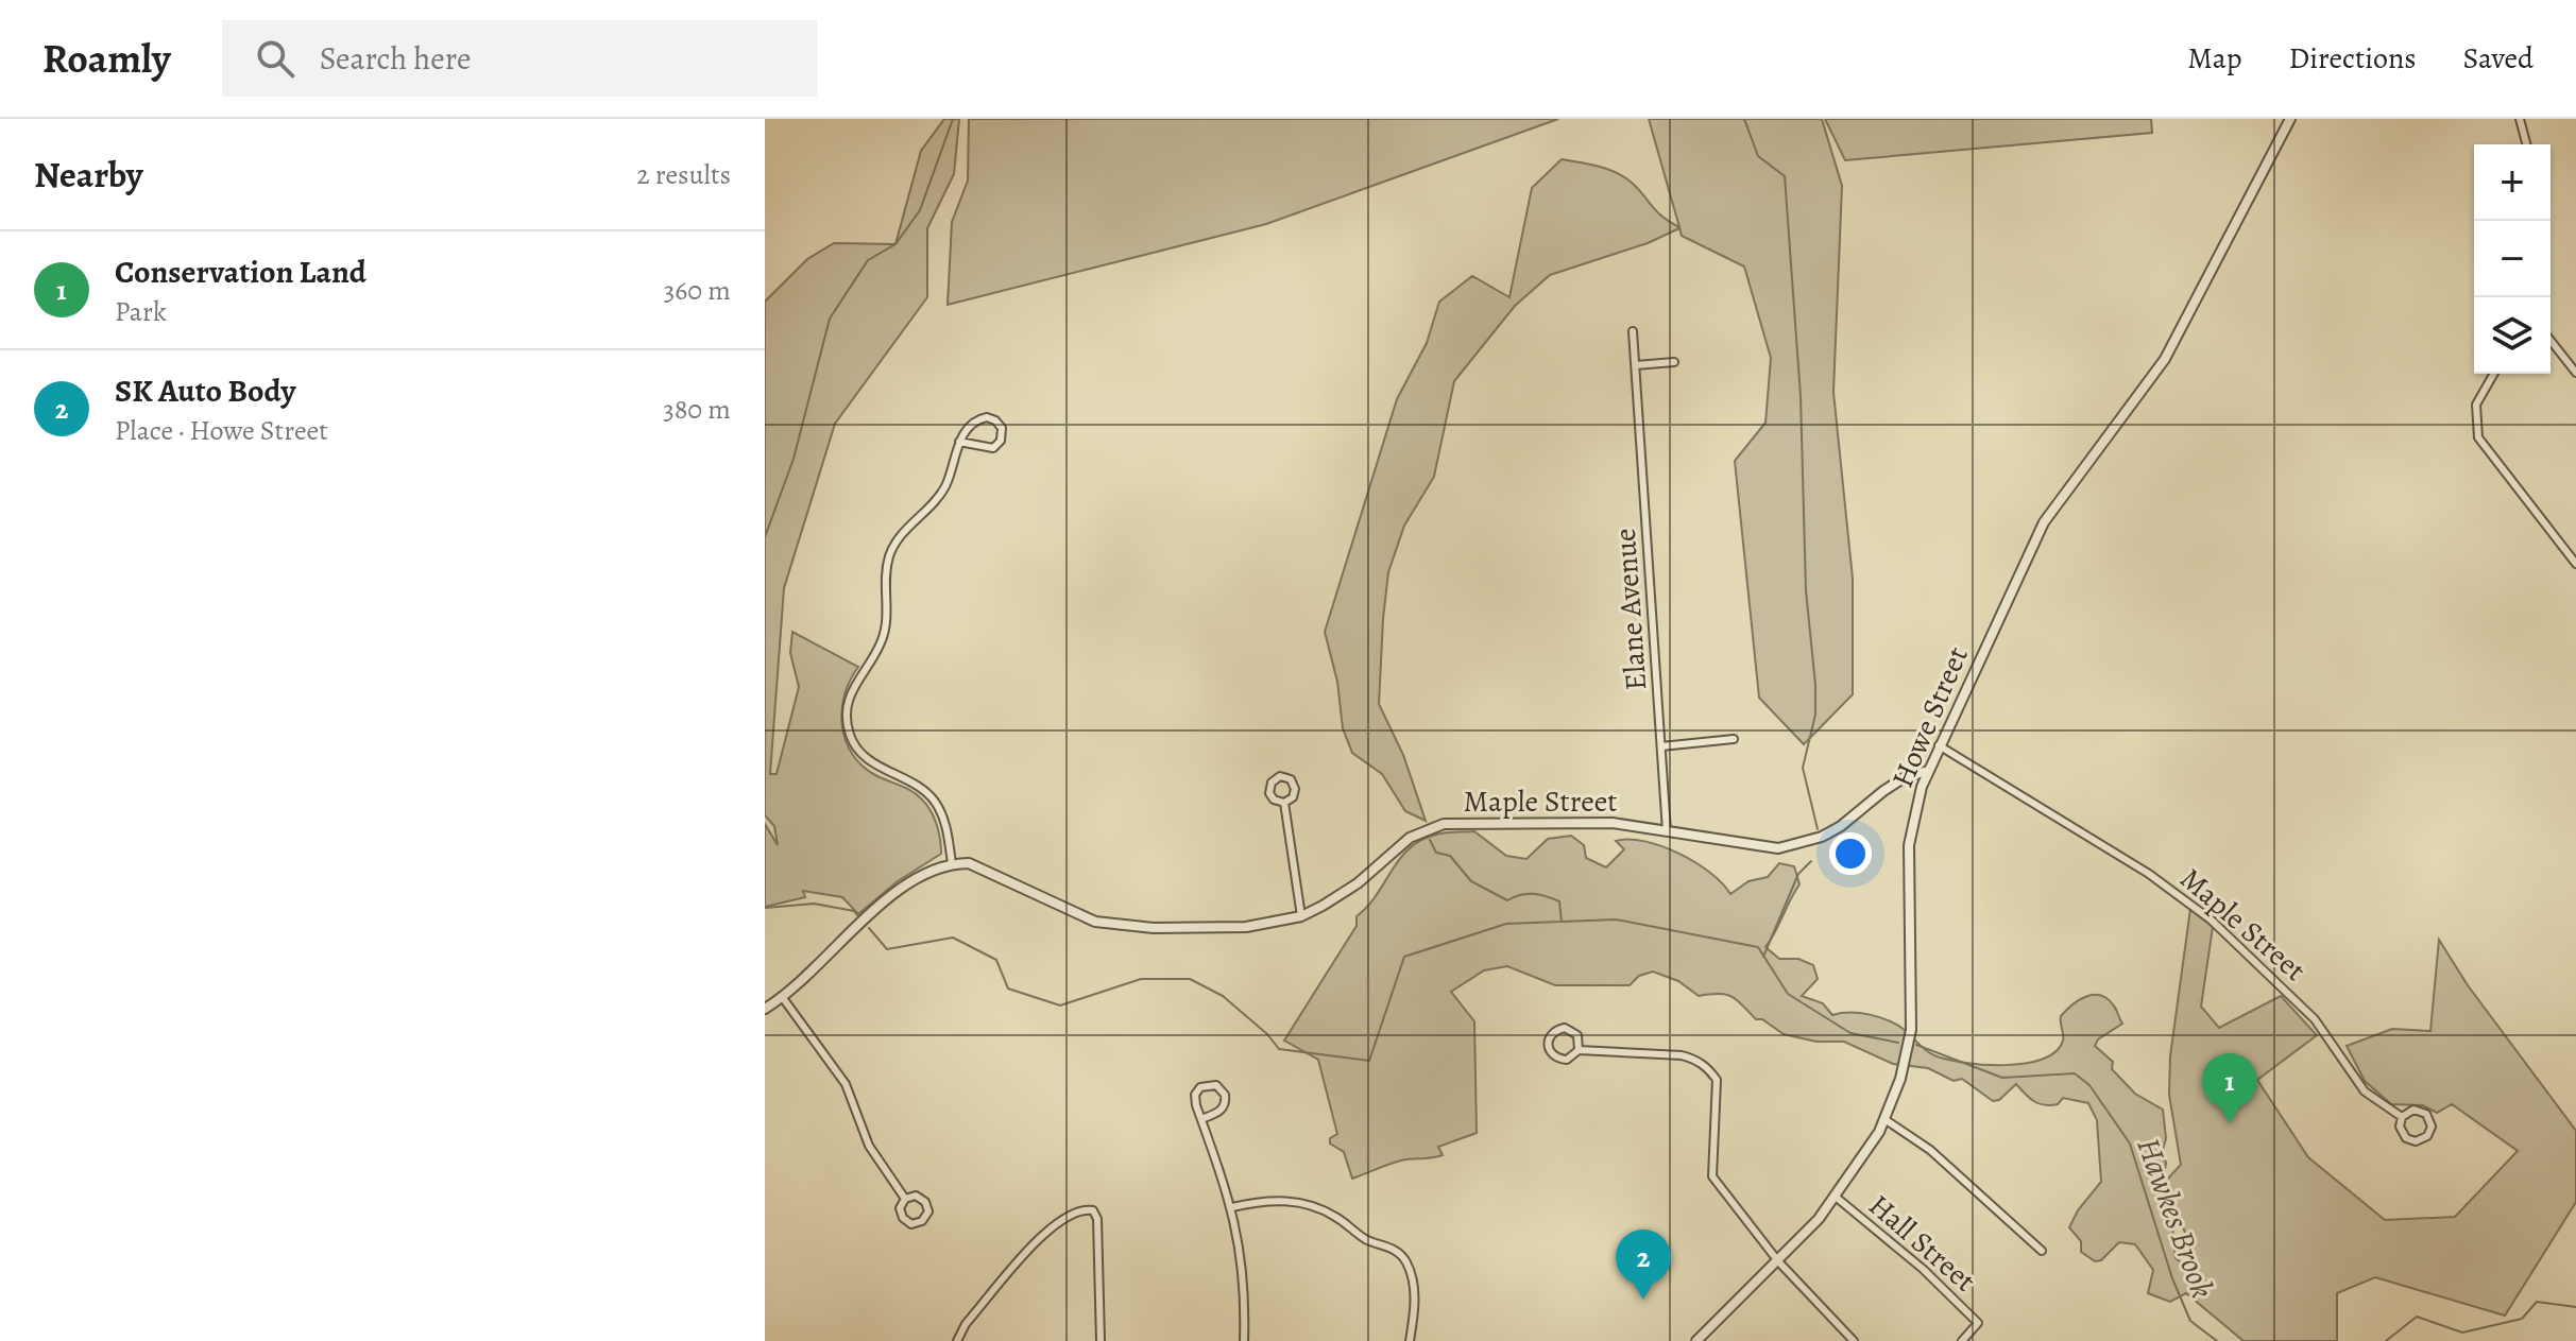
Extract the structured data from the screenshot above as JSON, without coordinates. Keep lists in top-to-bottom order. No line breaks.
{"streets":{"street":["Elane Avenue","Howe Street","Maple Street","Hall Street"]},"crossings":[["Elane Avenue","Maple Street"],["Howe Street","Maple Street"],["Howe Street","Hall Street"]],"water":["Hawkes Brook"],"page":{"header":"Roamly","search":"Search here","nav":["Map","Directions","Saved"],"heading":["Nearby","2 results"],"map_buttons":["+","−"],"list":[{"mark":"1","name":"Conservation Land","note":"Park","value":"360 m"},{"mark":"2","name":"SK Auto Body","note":"Place · Howe Street","value":"380 m"}],"pins":["1","2"]}}
